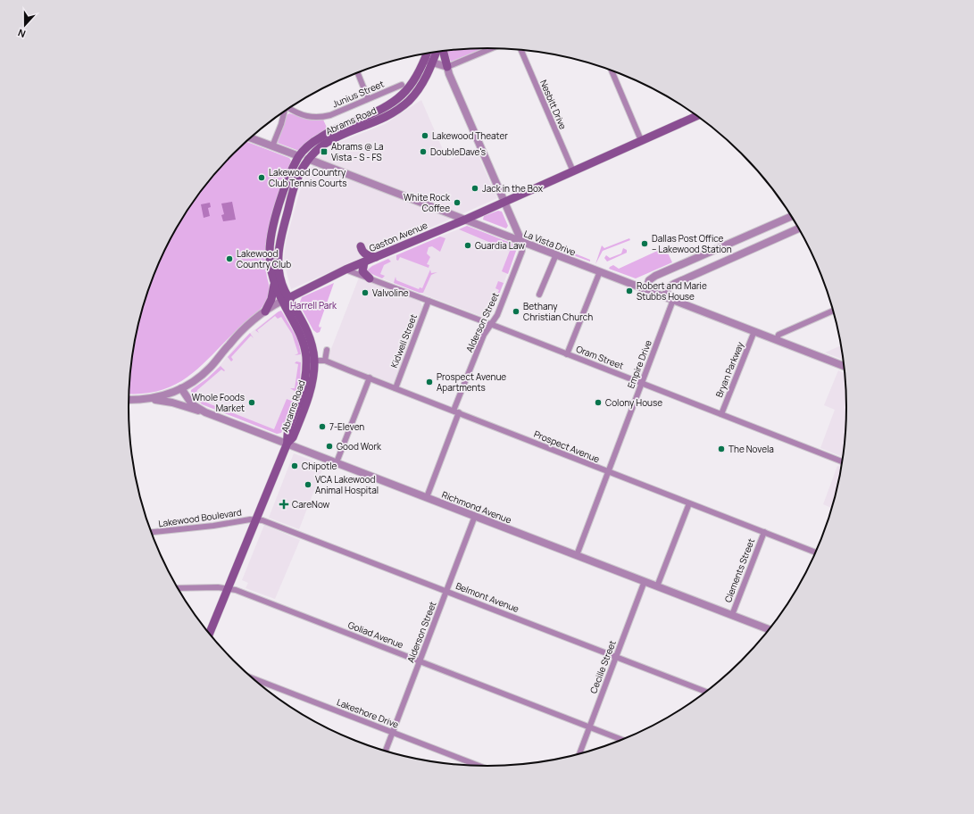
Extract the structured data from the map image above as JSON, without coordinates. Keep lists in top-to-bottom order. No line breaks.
{"streets":{"main road":["Abrams Road","Gaston Avenue"],"street":["Junius Street","Nesbitt Drive","La Vista Drive","Alderson Street","Kidwell Street","Oram Street","Empire Drive","Bryan Parkway","Prospect Avenue","Richmond Avenue","Lakewood Boulevard","Clements Street","Belmont Avenue","Goliad Avenue","Cecille Street","Lakeshore Drive"]},"crossings":[["Nesbitt Drive","Gaston Avenue"],["Abrams Road","Gaston Avenue"],["Abrams Road","La Vista Drive"],["Abrams Road","Prospect Avenue"],["Abrams Road","Richmond Avenue"],["Abrams Road","Lakewood Boulevard"],["Abrams Road","Belmont Avenue"],["Abrams Road","Goliad Avenue"],["Gaston Avenue","La Vista Drive"],["Gaston Avenue","Oram Street"],["Gaston Avenue","Richmond Avenue"],["La Vista Drive","Alderson Street"],["La Vista Drive","Empire Drive"],["La Vista Drive","Bryan Parkway"],["Alderson Street","Oram Street"],["Alderson Street","Prospect Avenue"],["Alderson Street","Richmond Avenue"],["Alderson Street","Belmont Avenue"],["Alderson Street","Goliad Avenue"],["Alderson Street","Lakeshore Drive"],["Kidwell Street","Oram Street"],["Kidwell Street","Prospect Avenue"],["Oram Street","Empire Drive"],["Oram Street","Bryan Parkway"],["Empire Drive","Prospect Avenue"],["Empire Drive","Richmond Avenue"],["Prospect Avenue","Clements Street"],["Richmond Avenue","Clements Street"],["Richmond Avenue","Cecille Street"],["Lakewood Boulevard","Belmont Avenue"],["Belmont Avenue","Cecille Street"],["Goliad Avenue","Cecille Street"]],"parks":["Harrell Park"],"places":{"other":["Lakewood Theater","DoubleDave's","Lakewood Country Club Tennis Courts","Jack in the Box","White Rock Coffee","Dallas Post Office – Lakewood Station","Guardia Law","Lakewood Country Club","Robert and Marie Stubbs House","Valvoline","Bethany Christian Church","Prospect Avenue Apartments","Whole Foods Market","Colony House","7-Eleven","Good Work","The Novela","Chipotle","VCA Lakewood Animal Hospital"],"transit":["Abrams @ La Vista - S - FS"],"health":["CareNow"]},"north":"bottom"}
